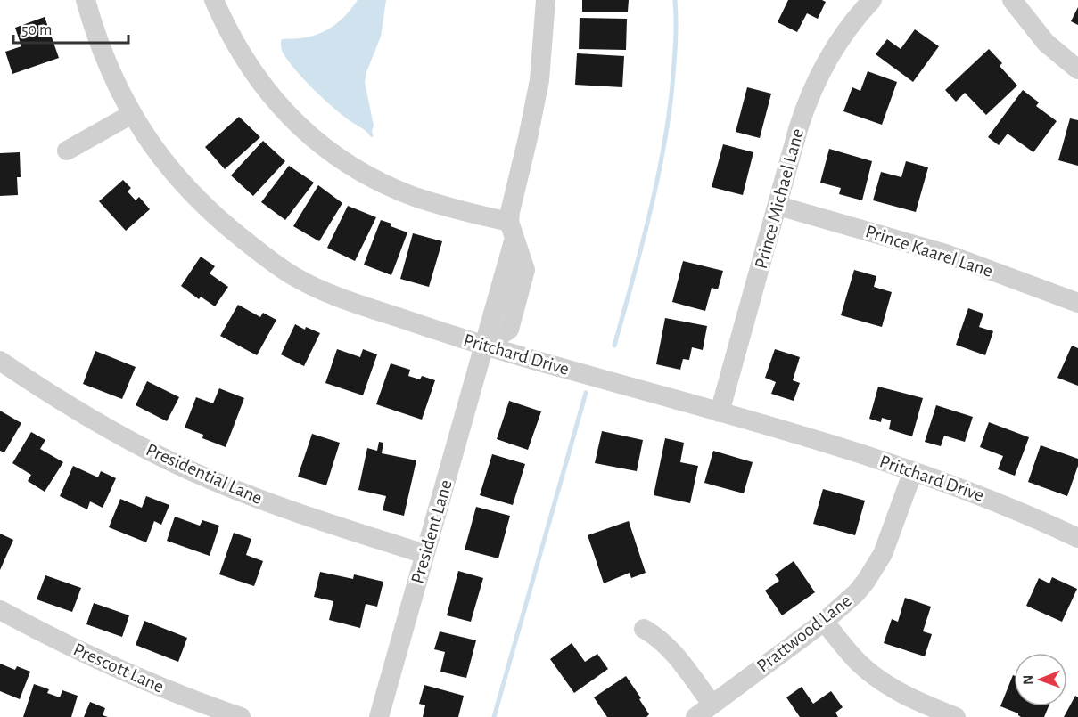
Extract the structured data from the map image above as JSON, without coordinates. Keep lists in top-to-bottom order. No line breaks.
{"streets":{"street":["Prince Michael Lane","Prince Kaarel Lane","Pritchard Drive","Presidential Lane","President Lane","Prattwood Lane","Prescott Lane"]},"crossings":[["Prince Michael Lane","Prince Kaarel Lane"],["Prince Michael Lane","Pritchard Drive"],["Pritchard Drive","President Lane"],["Pritchard Drive","Prattwood Lane"],["Presidential Lane","President Lane"]],"scale_bar":"50 m","north":"left"}
